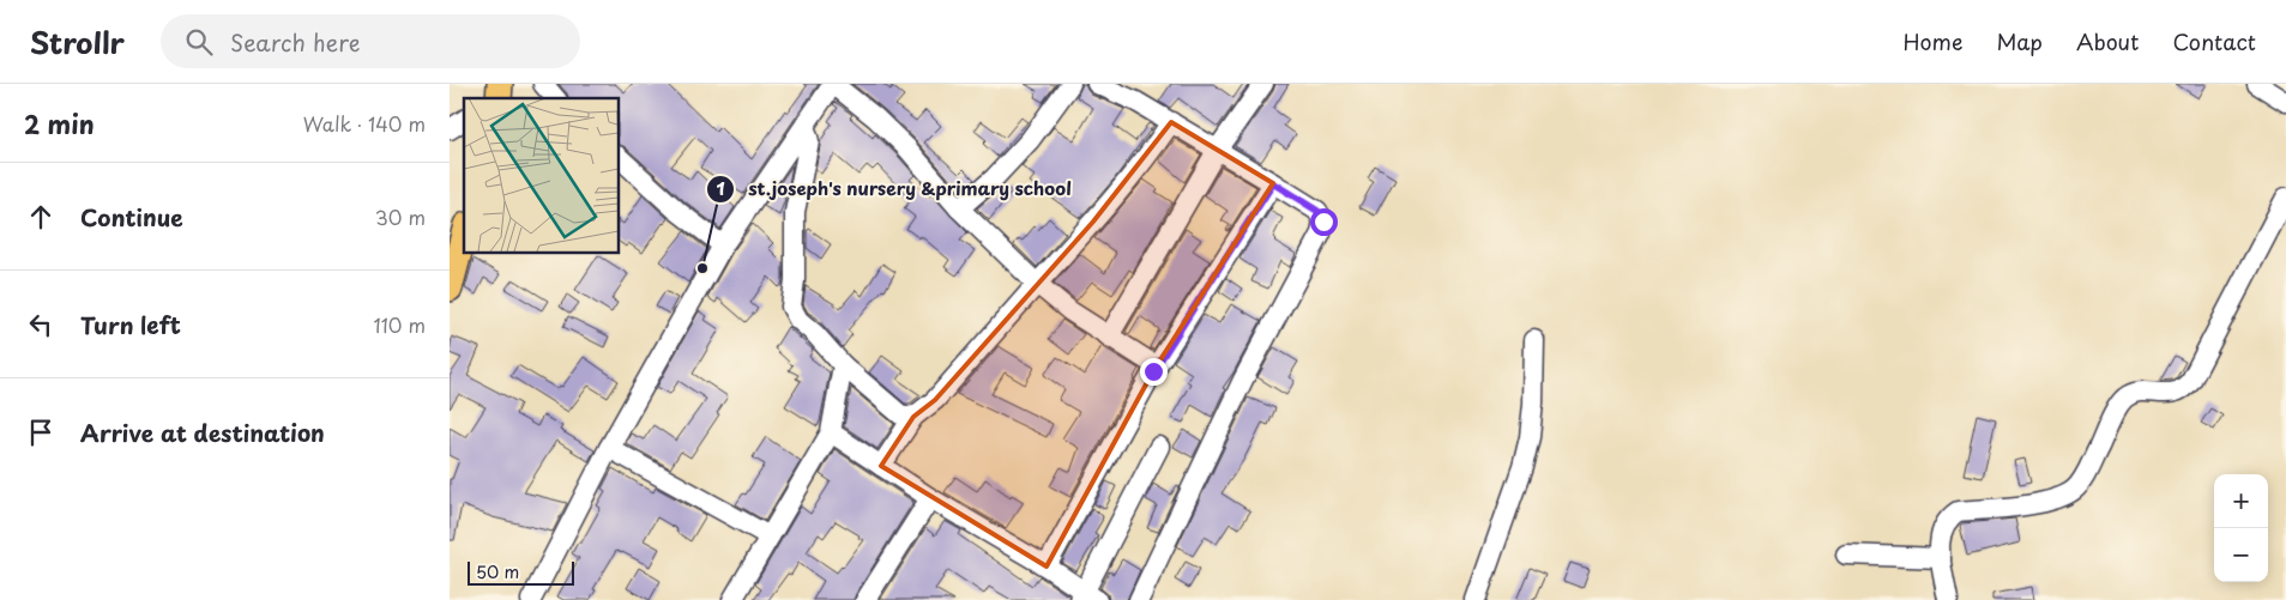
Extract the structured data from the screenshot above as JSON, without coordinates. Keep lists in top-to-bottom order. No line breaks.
{"places":["st.joseph's nursery &primary school"],"scale_bar":"50 m","page":{"header":"Strollr","search":"Search here","nav":["Home","Map","About","Contact"],"heading":["2 min","Walk · 140 m"],"list":[["Continue","30 m"],["Turn left","110 m"],"Arrive at destination"],"map_buttons":["+","−"],"scale":"50 m"}}
